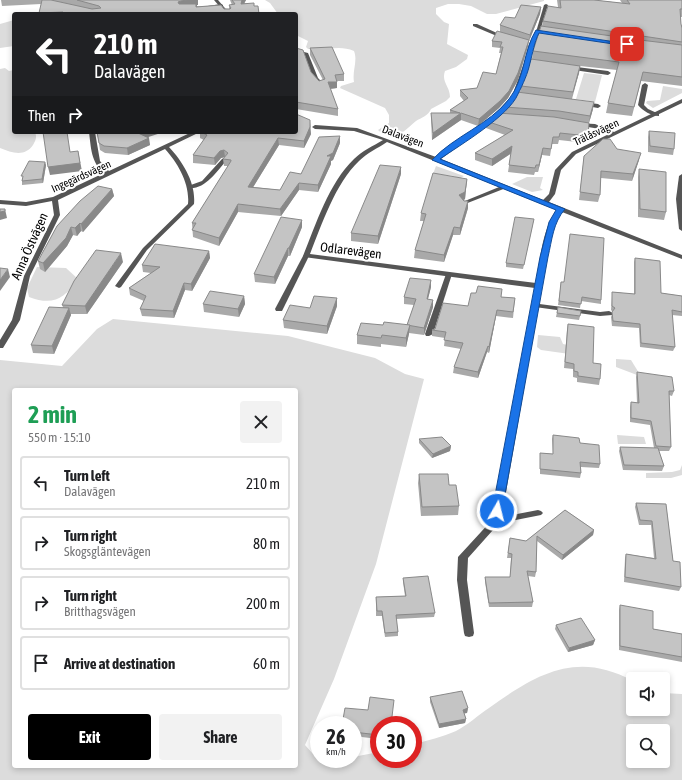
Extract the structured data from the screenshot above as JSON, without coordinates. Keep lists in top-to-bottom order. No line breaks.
{"streets":{"street":["Trälåsvägen","Dalavägen","Ingegärdsvägen","Anna Östvägen","Odlarevägen"]},"crossings":[["Trälåsvägen","Dalavägen"],["Dalavägen","Odlarevägen"],["Ingegärdsvägen","Anna Östvägen"]],"page":{"turn":["210 m","Dalavägen"],"then":"Then","heading":["2 min","550 m · 15:10"],"list":[{"name":"Turn left","note":"Dalavägen","value":"210 m"},{"name":"Turn right","note":"Skogsgläntevägen","value":"80 m"},{"name":"Turn right","note":"Britthagsvägen","value":"200 m"},{"name":"Arrive at destination","value":"60 m"}],"buttons":["Exit","Share"],"speed":"26 km/h","limit":"30"}}
